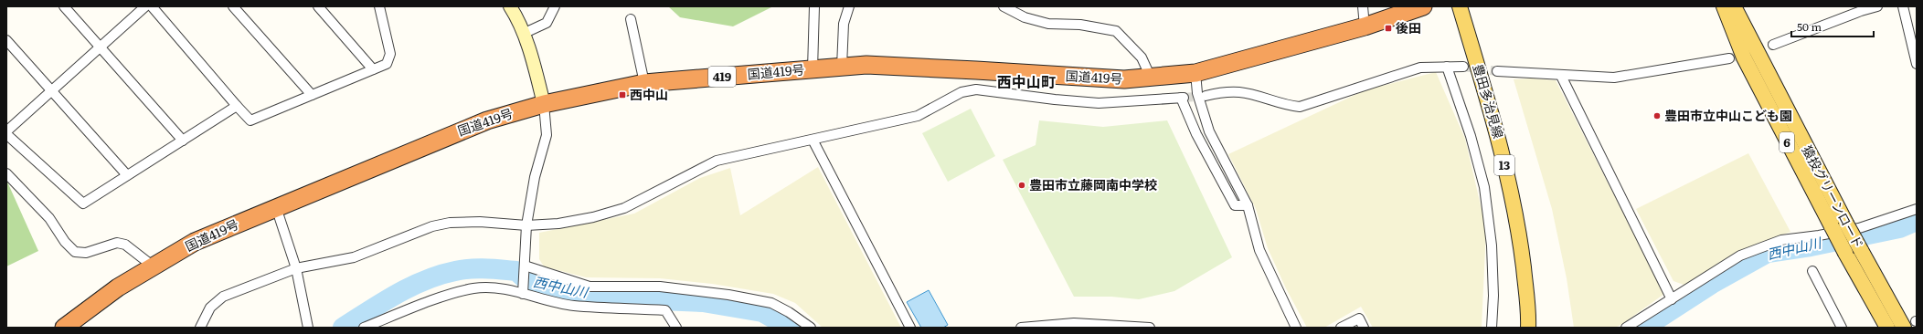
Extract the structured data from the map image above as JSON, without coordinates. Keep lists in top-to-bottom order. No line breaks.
{"streets":{"highway":["国道419号","419"],"main road":["豊田多治見線","6","13","猿投グリーンロード"]},"districts":["西中山町"],"water":["西中山川"],"places":{"transit":["後田","西中山"],"other":["豊田市立中山こども園","豊田市立藤岡南中学校"]},"scale_bar":"50 m"}
